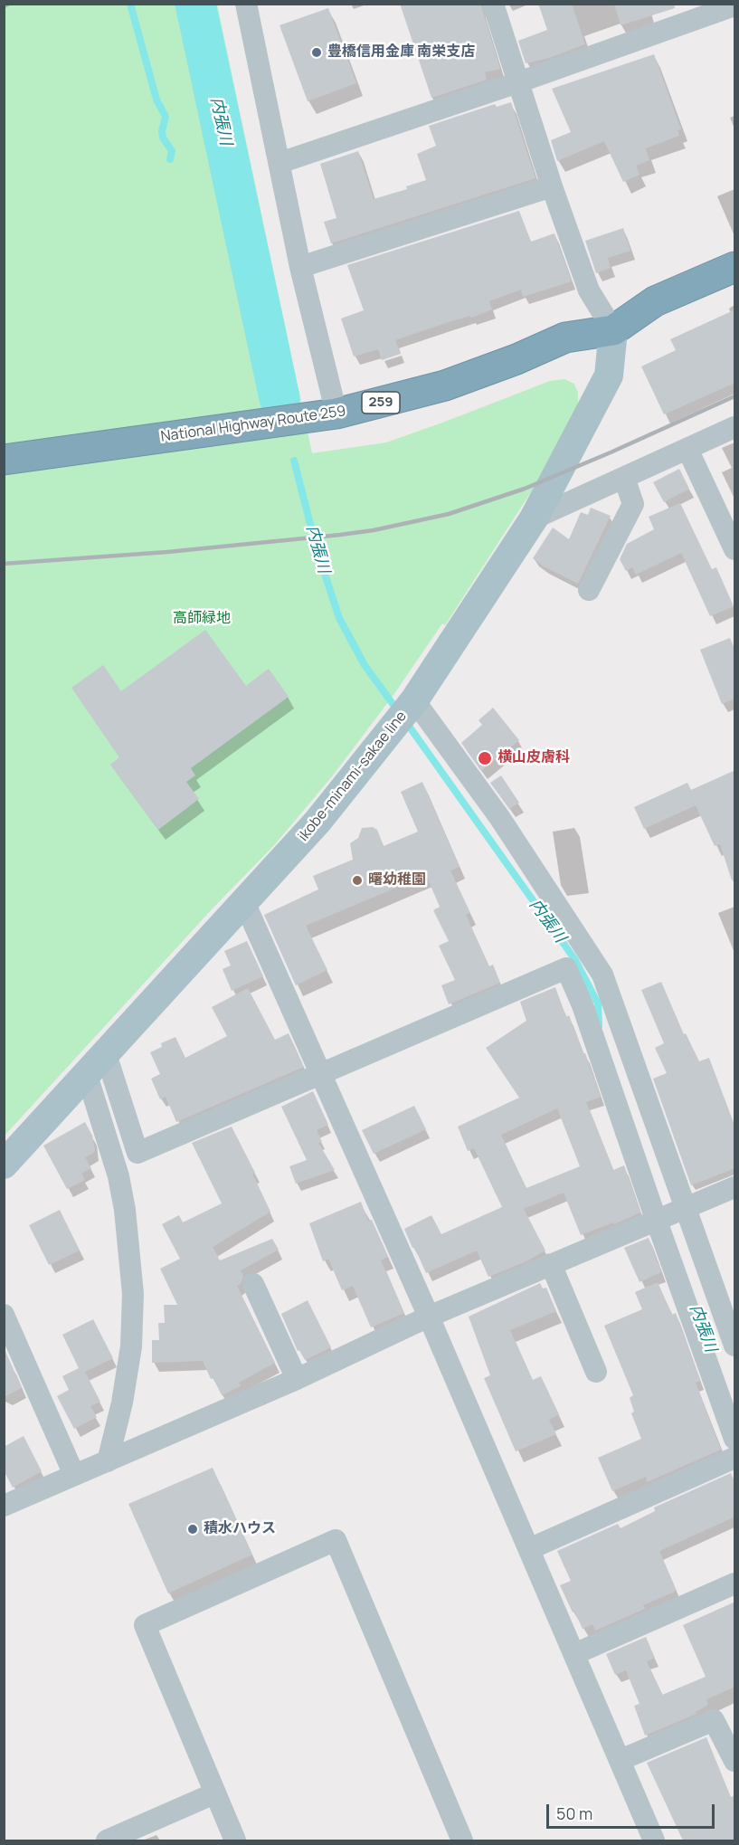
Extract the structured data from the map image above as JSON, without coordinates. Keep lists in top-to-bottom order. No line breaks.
{"streets":{"highway":["259","National Highway Route 259"],"main road":["ikobe-minami-sakae line"]},"crossings":[["National Highway Route 259","ikobe-minami-sakae line"]],"water":["内張川"],"parks":["高師緑地"],"places":["豊橋信用金庫 南栄支店","横山皮膚科","曙幼稚園","積水ハウス"],"scale_bar":"50 m"}
